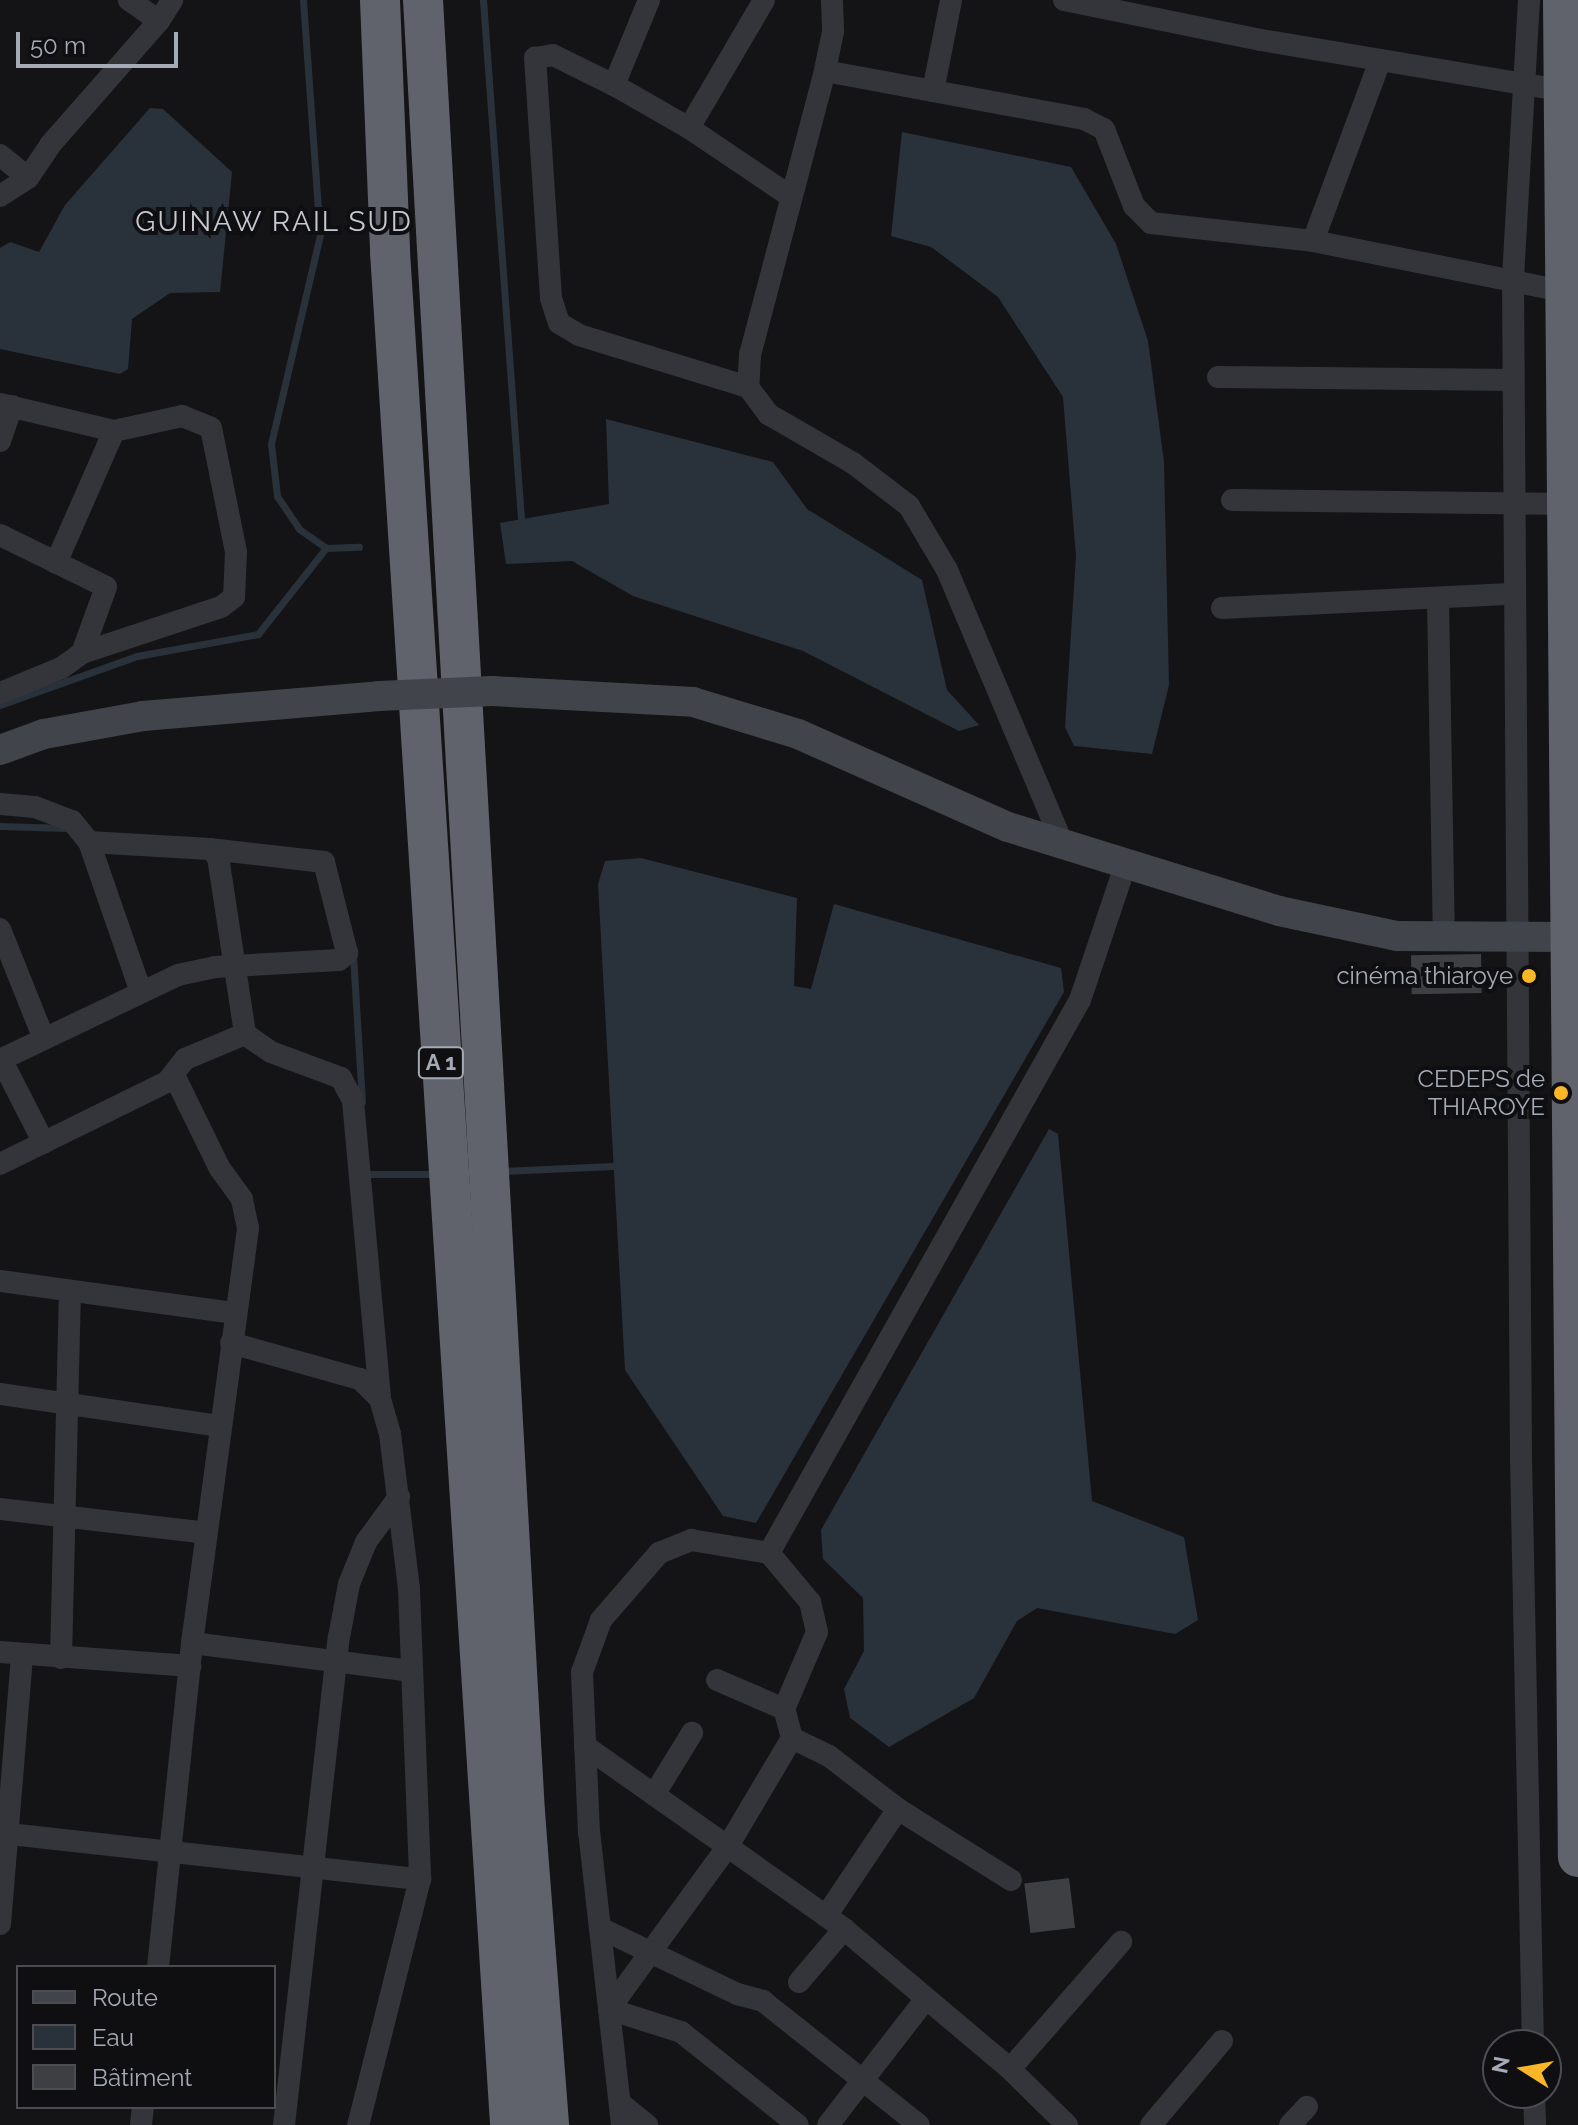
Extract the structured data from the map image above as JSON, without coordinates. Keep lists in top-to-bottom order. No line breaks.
{"streets":{"highway":["A 1"]},"districts":["GUINAW RAIL SUD"],"places":["cinéma thiaroye","CEDEPS de THIAROYE"],"legend":["Route","Eau","Bâtiment"],"scale_bar":"50 m","north":"left"}
